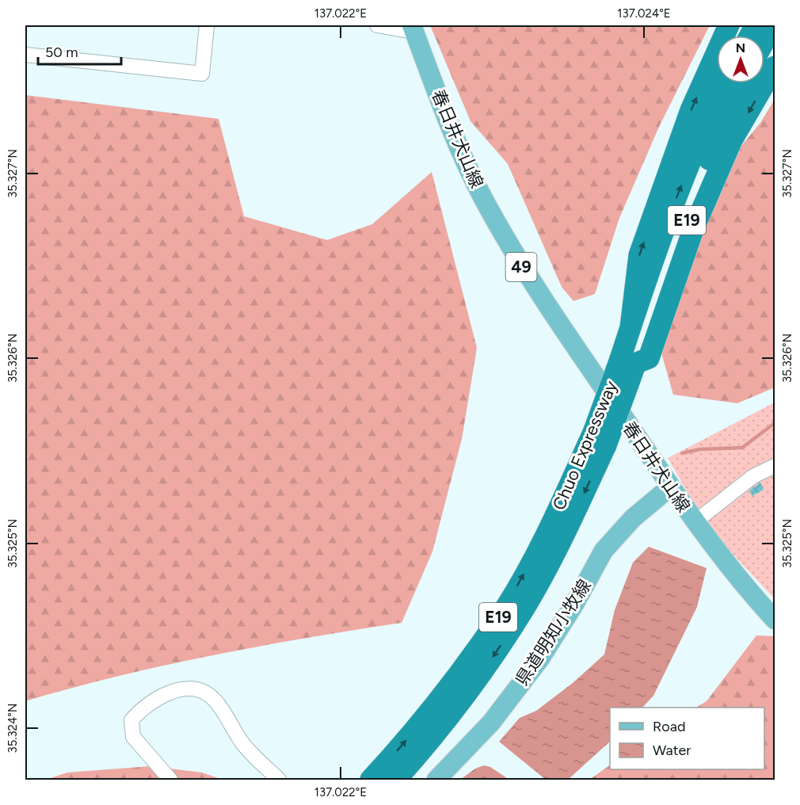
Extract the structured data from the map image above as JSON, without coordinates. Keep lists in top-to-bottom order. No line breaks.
{"streets":{"highway":["E19","Chuo Expressway"],"main road":["春日井犬山線","49","県道明知小牧線"]},"crossings":[["春日井犬山線","県道明知小牧線"]],"legend":["Road","Water"],"scale_bar":"50 m","north":"top","coordinates":["137.022°E","137.024°E","35.327°N","35.326°N","35.325°N","35.324°N"]}
